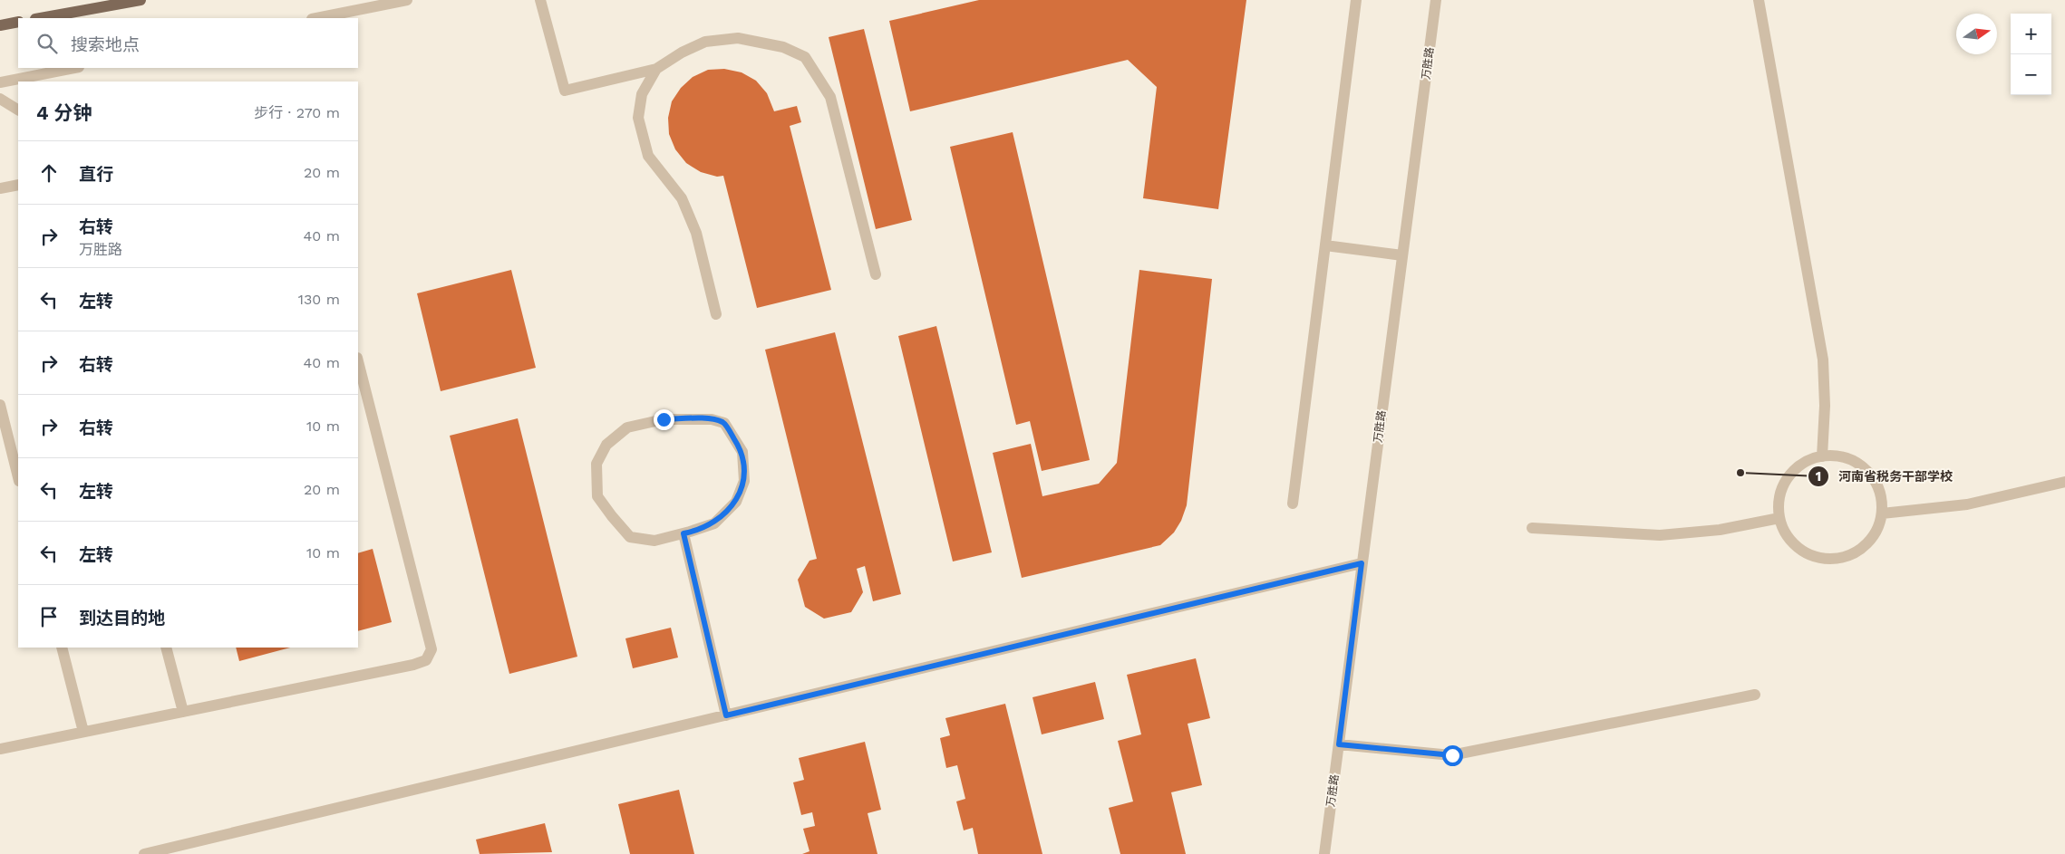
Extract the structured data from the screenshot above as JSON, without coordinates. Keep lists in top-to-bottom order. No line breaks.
{"streets":{"street":["万胜路"]},"places":["河南省税务干部学校"],"north":"right","page":{"map_buttons":["+","−"],"search":"搜索地点","heading":["4 分钟","步行 · 270 m"],"list":[["直行","20 m"],["右转","万胜路","40 m"],["左转","130 m"],["右转","40 m"],["右转","10 m"],["左转","20 m"],["左转","10 m"],"到达目的地"]}}
